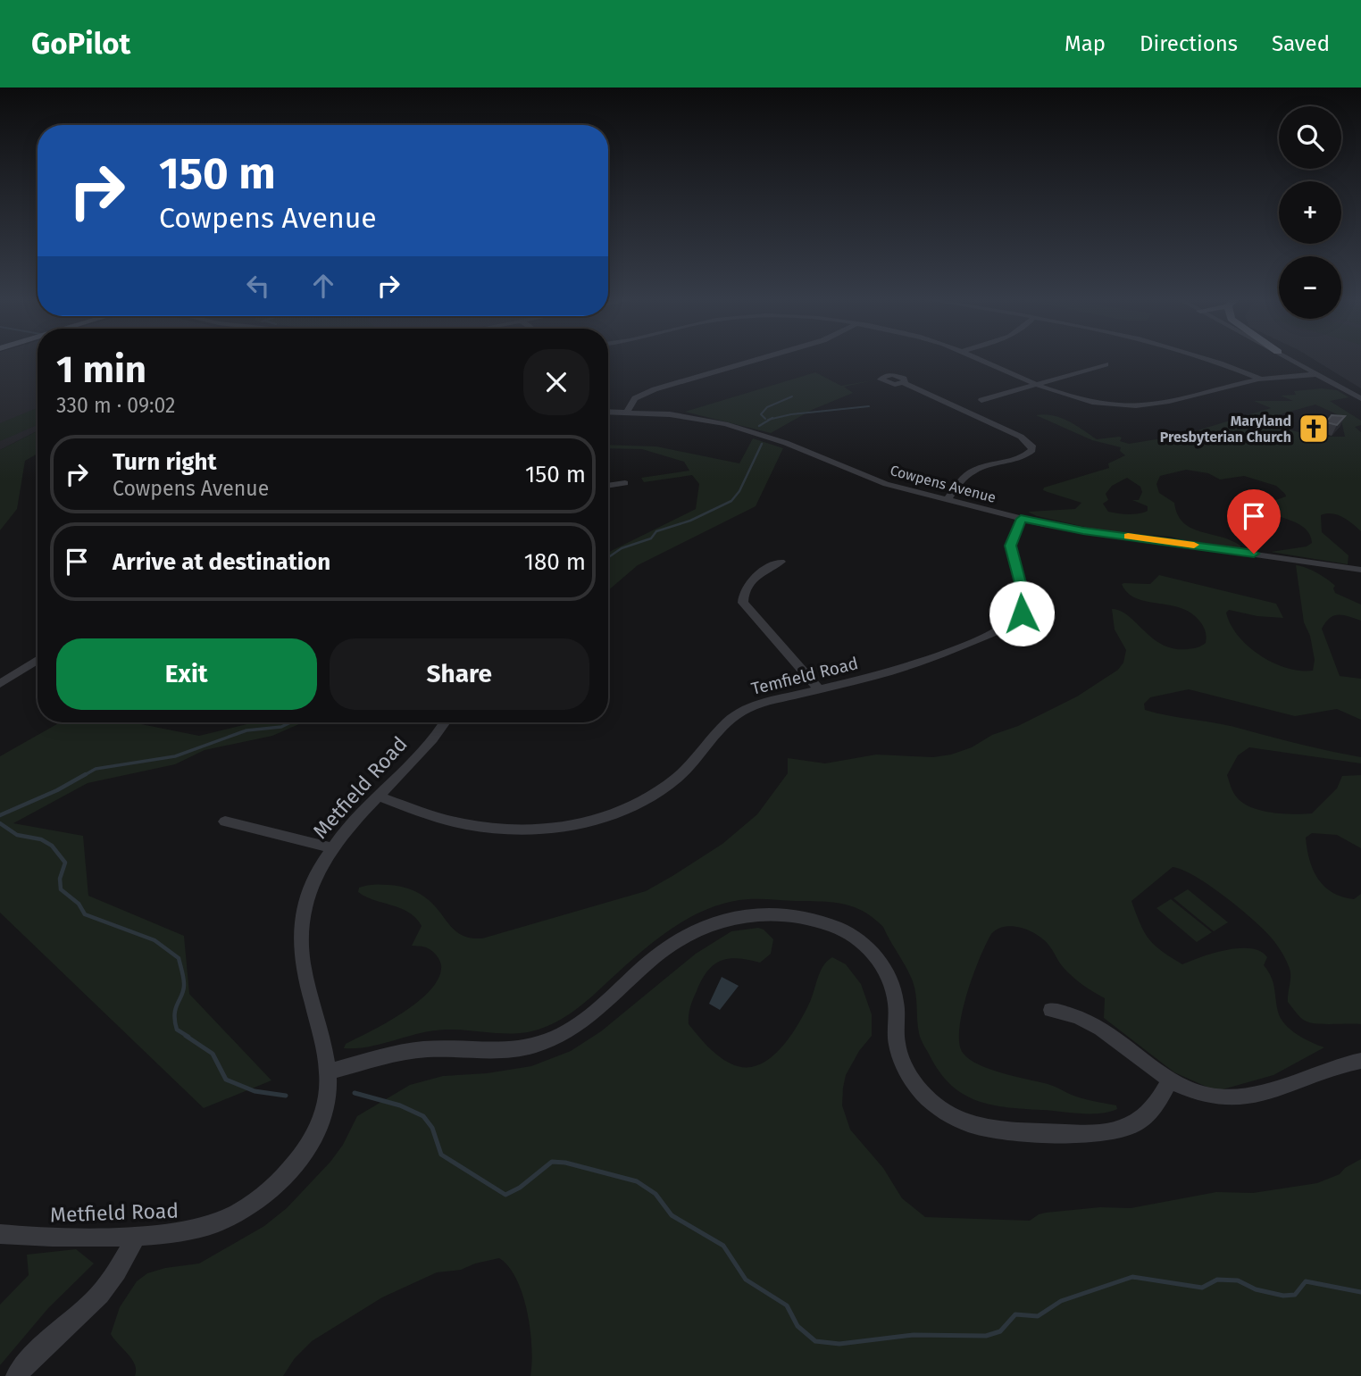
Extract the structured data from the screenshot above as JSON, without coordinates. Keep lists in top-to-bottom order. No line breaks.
{"streets":{"street":["Cowpens Avenue","Temfield Road","Metfield Road"]},"crossings":[["Cowpens Avenue","Temfield Road"],["Temfield Road","Metfield Road"]],"places":{"church":["Maryland Presbyterian Church"]},"page":{"header":"GoPilot","nav":["Map","Directions","Saved"],"map_buttons":["+","−"],"turn":["150 m","Cowpens Avenue"],"heading":["1 min","330 m · 09:02"],"list":[{"name":"Turn right","note":"Cowpens Avenue","value":"150 m"},{"name":"Arrive at destination","value":"180 m"}],"buttons":["Exit","Share"]}}
